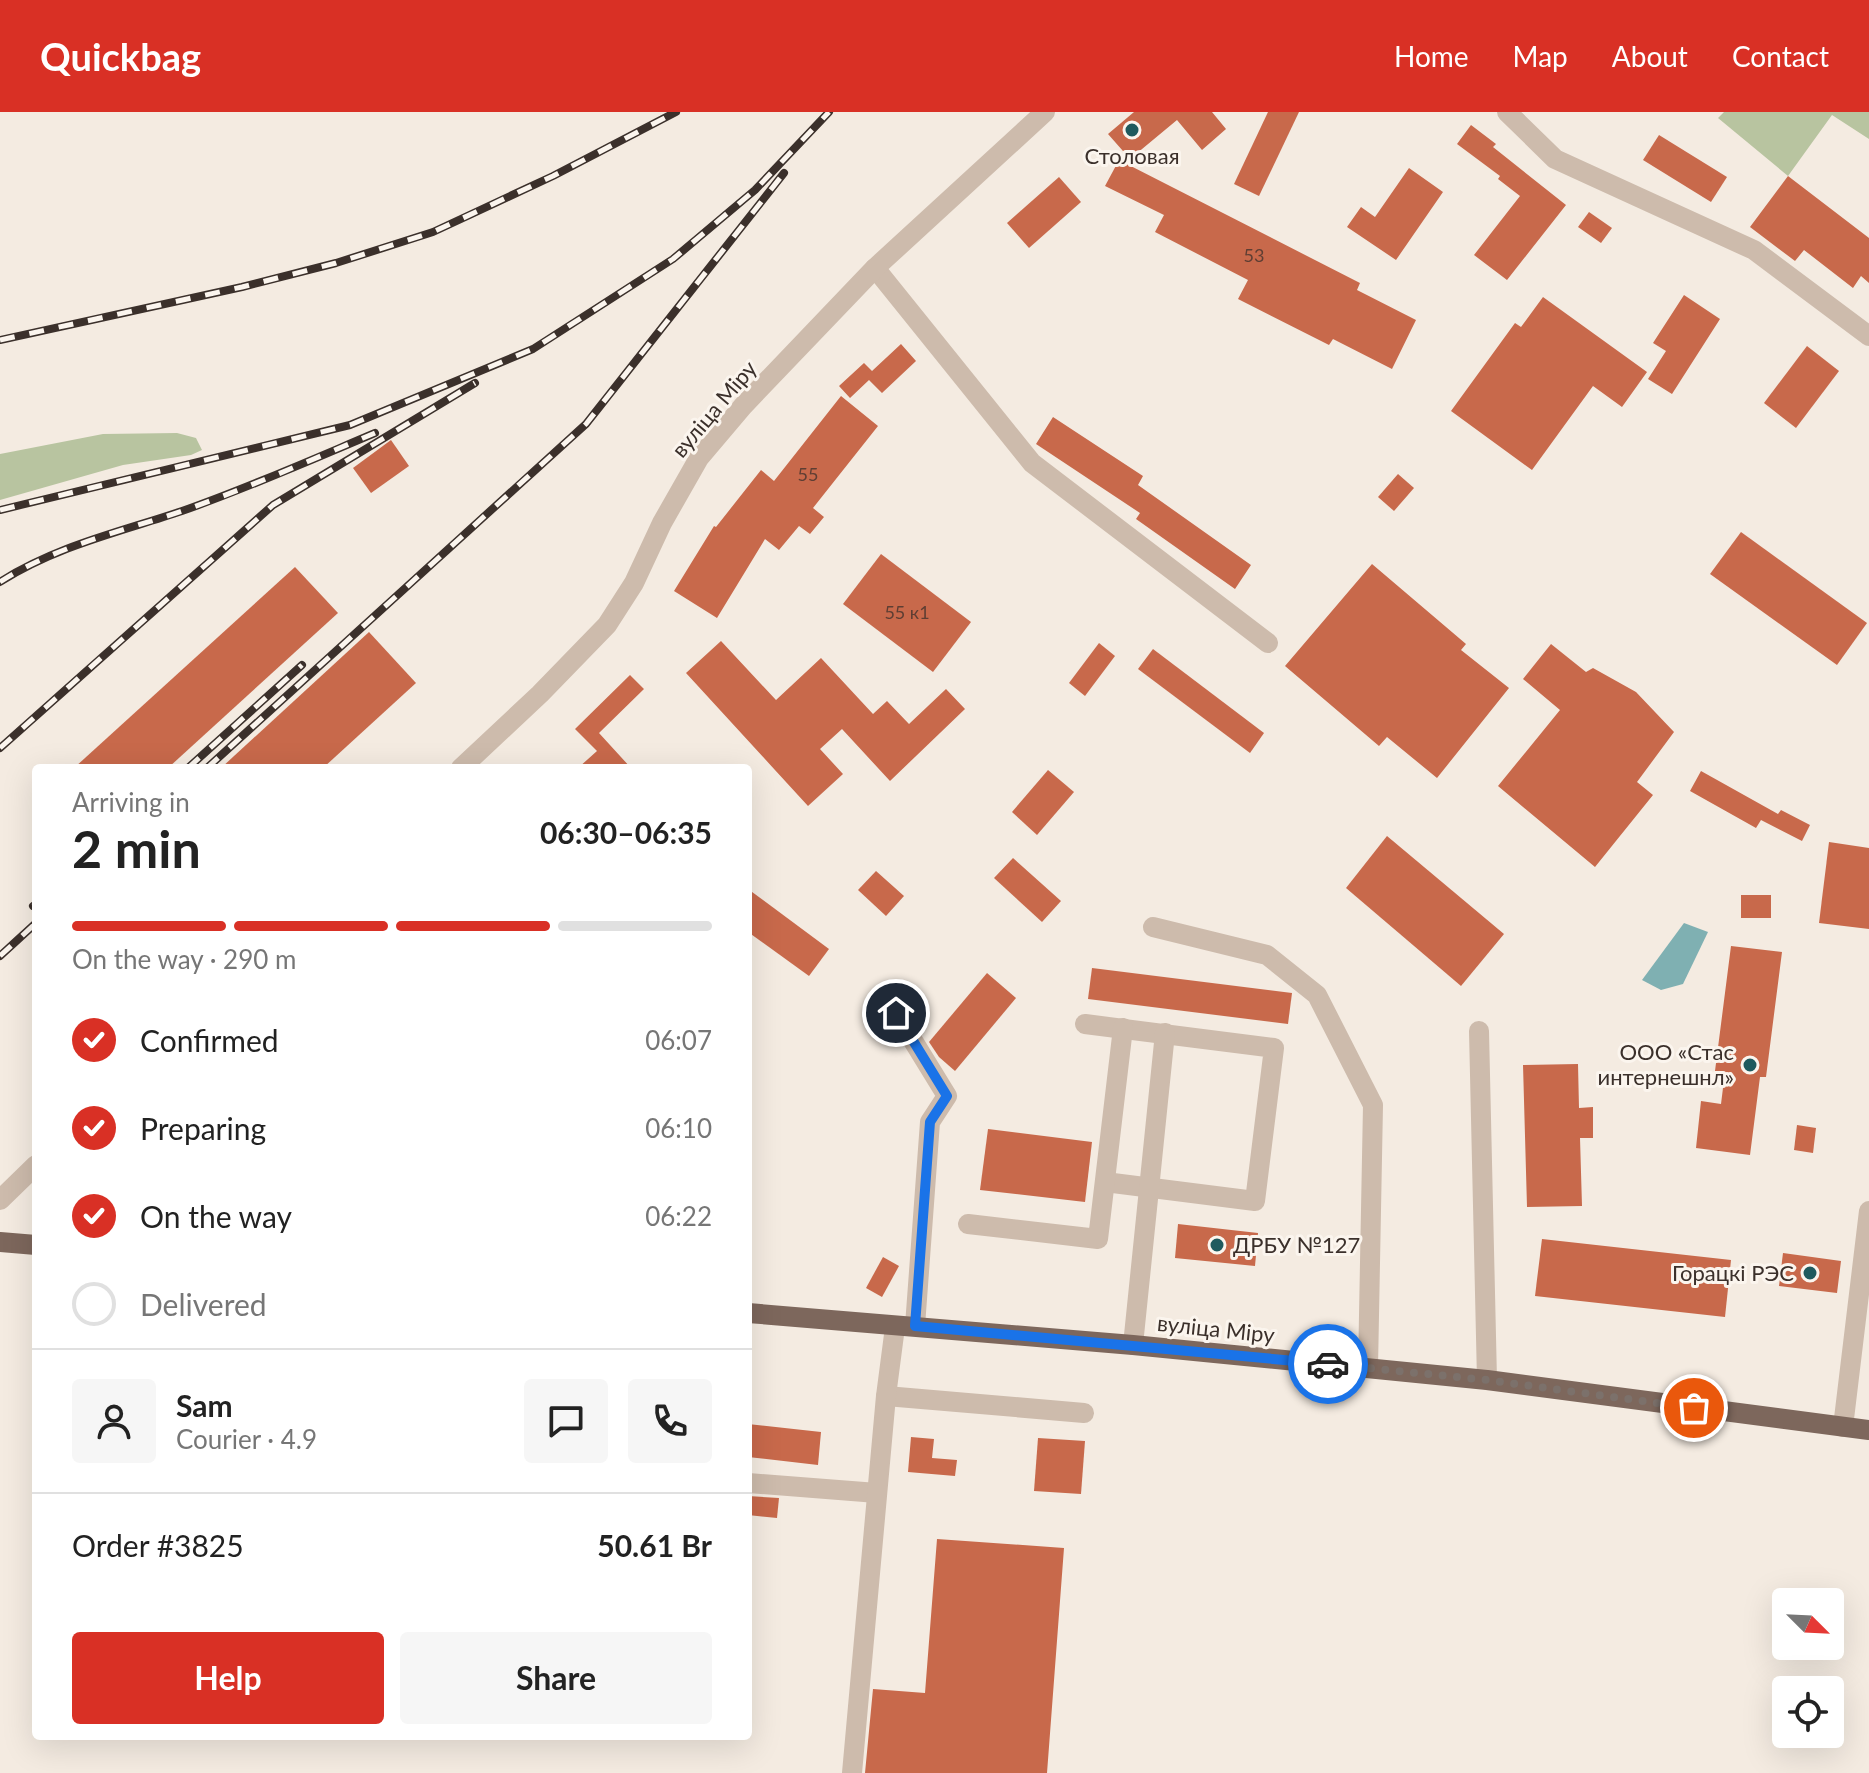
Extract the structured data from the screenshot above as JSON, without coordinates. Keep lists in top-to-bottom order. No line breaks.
{"streets":{"main road":["вуліца Міру"]},"places":["Столовая","ООО «Стас интернешнл»","ДРБУ №127","Горацкі РЭС"],"house_numbers":["53","55","55 к1"],"north":"bottom right","page":{"header":"Quickbag","nav":["Home","Map","About","Contact"],"heading":["2 min","Arriving in","06:30–06:35"],"panel":["Sam","Courier · 4.9","Order #3825","50.61 Br"],"bar":"On the way · 290 m","list":[["Confirmed","06:07"],["Preparing","06:10"],["On the way","06:22"],"Delivered"],"buttons":["Help","Share"]}}
